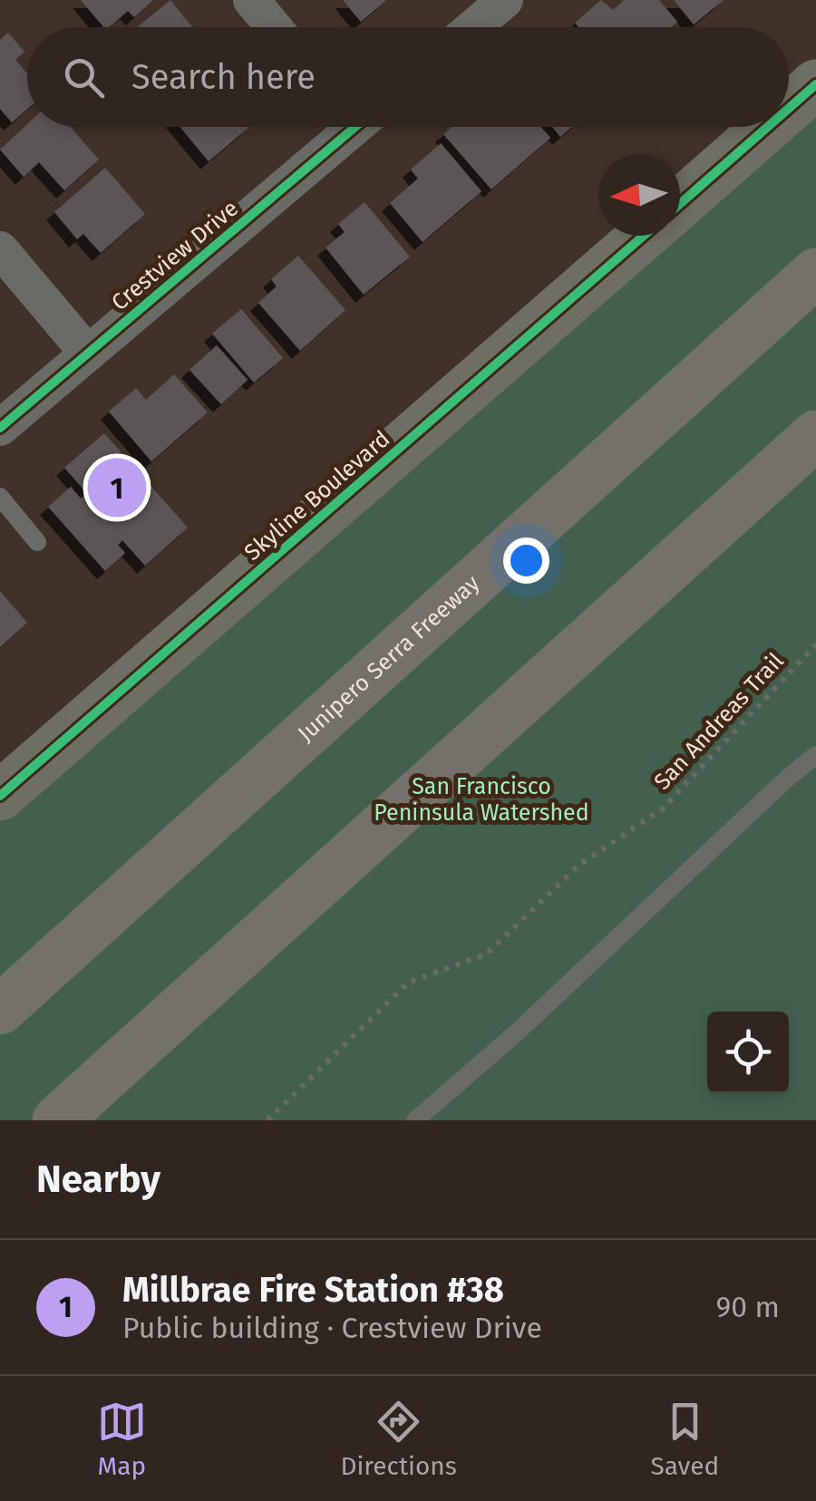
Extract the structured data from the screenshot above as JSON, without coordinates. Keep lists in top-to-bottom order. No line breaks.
{"streets":{"highway":["Junipero Serra Freeway"],"main road":["Skyline Boulevard"],"street":["Crestview Drive"],"path":["San Andreas Trail"]},"parks":["San Francisco Peninsula Watershed"],"north":"left","page":{"search":"Search here","pins":"1","heading":"Nearby","list":[{"mark":"1","name":"Millbrae Fire Station #38","note":"Public building · Crestview Drive","value":"90 m"}],"nav":["Map","Directions","Saved"]}}
